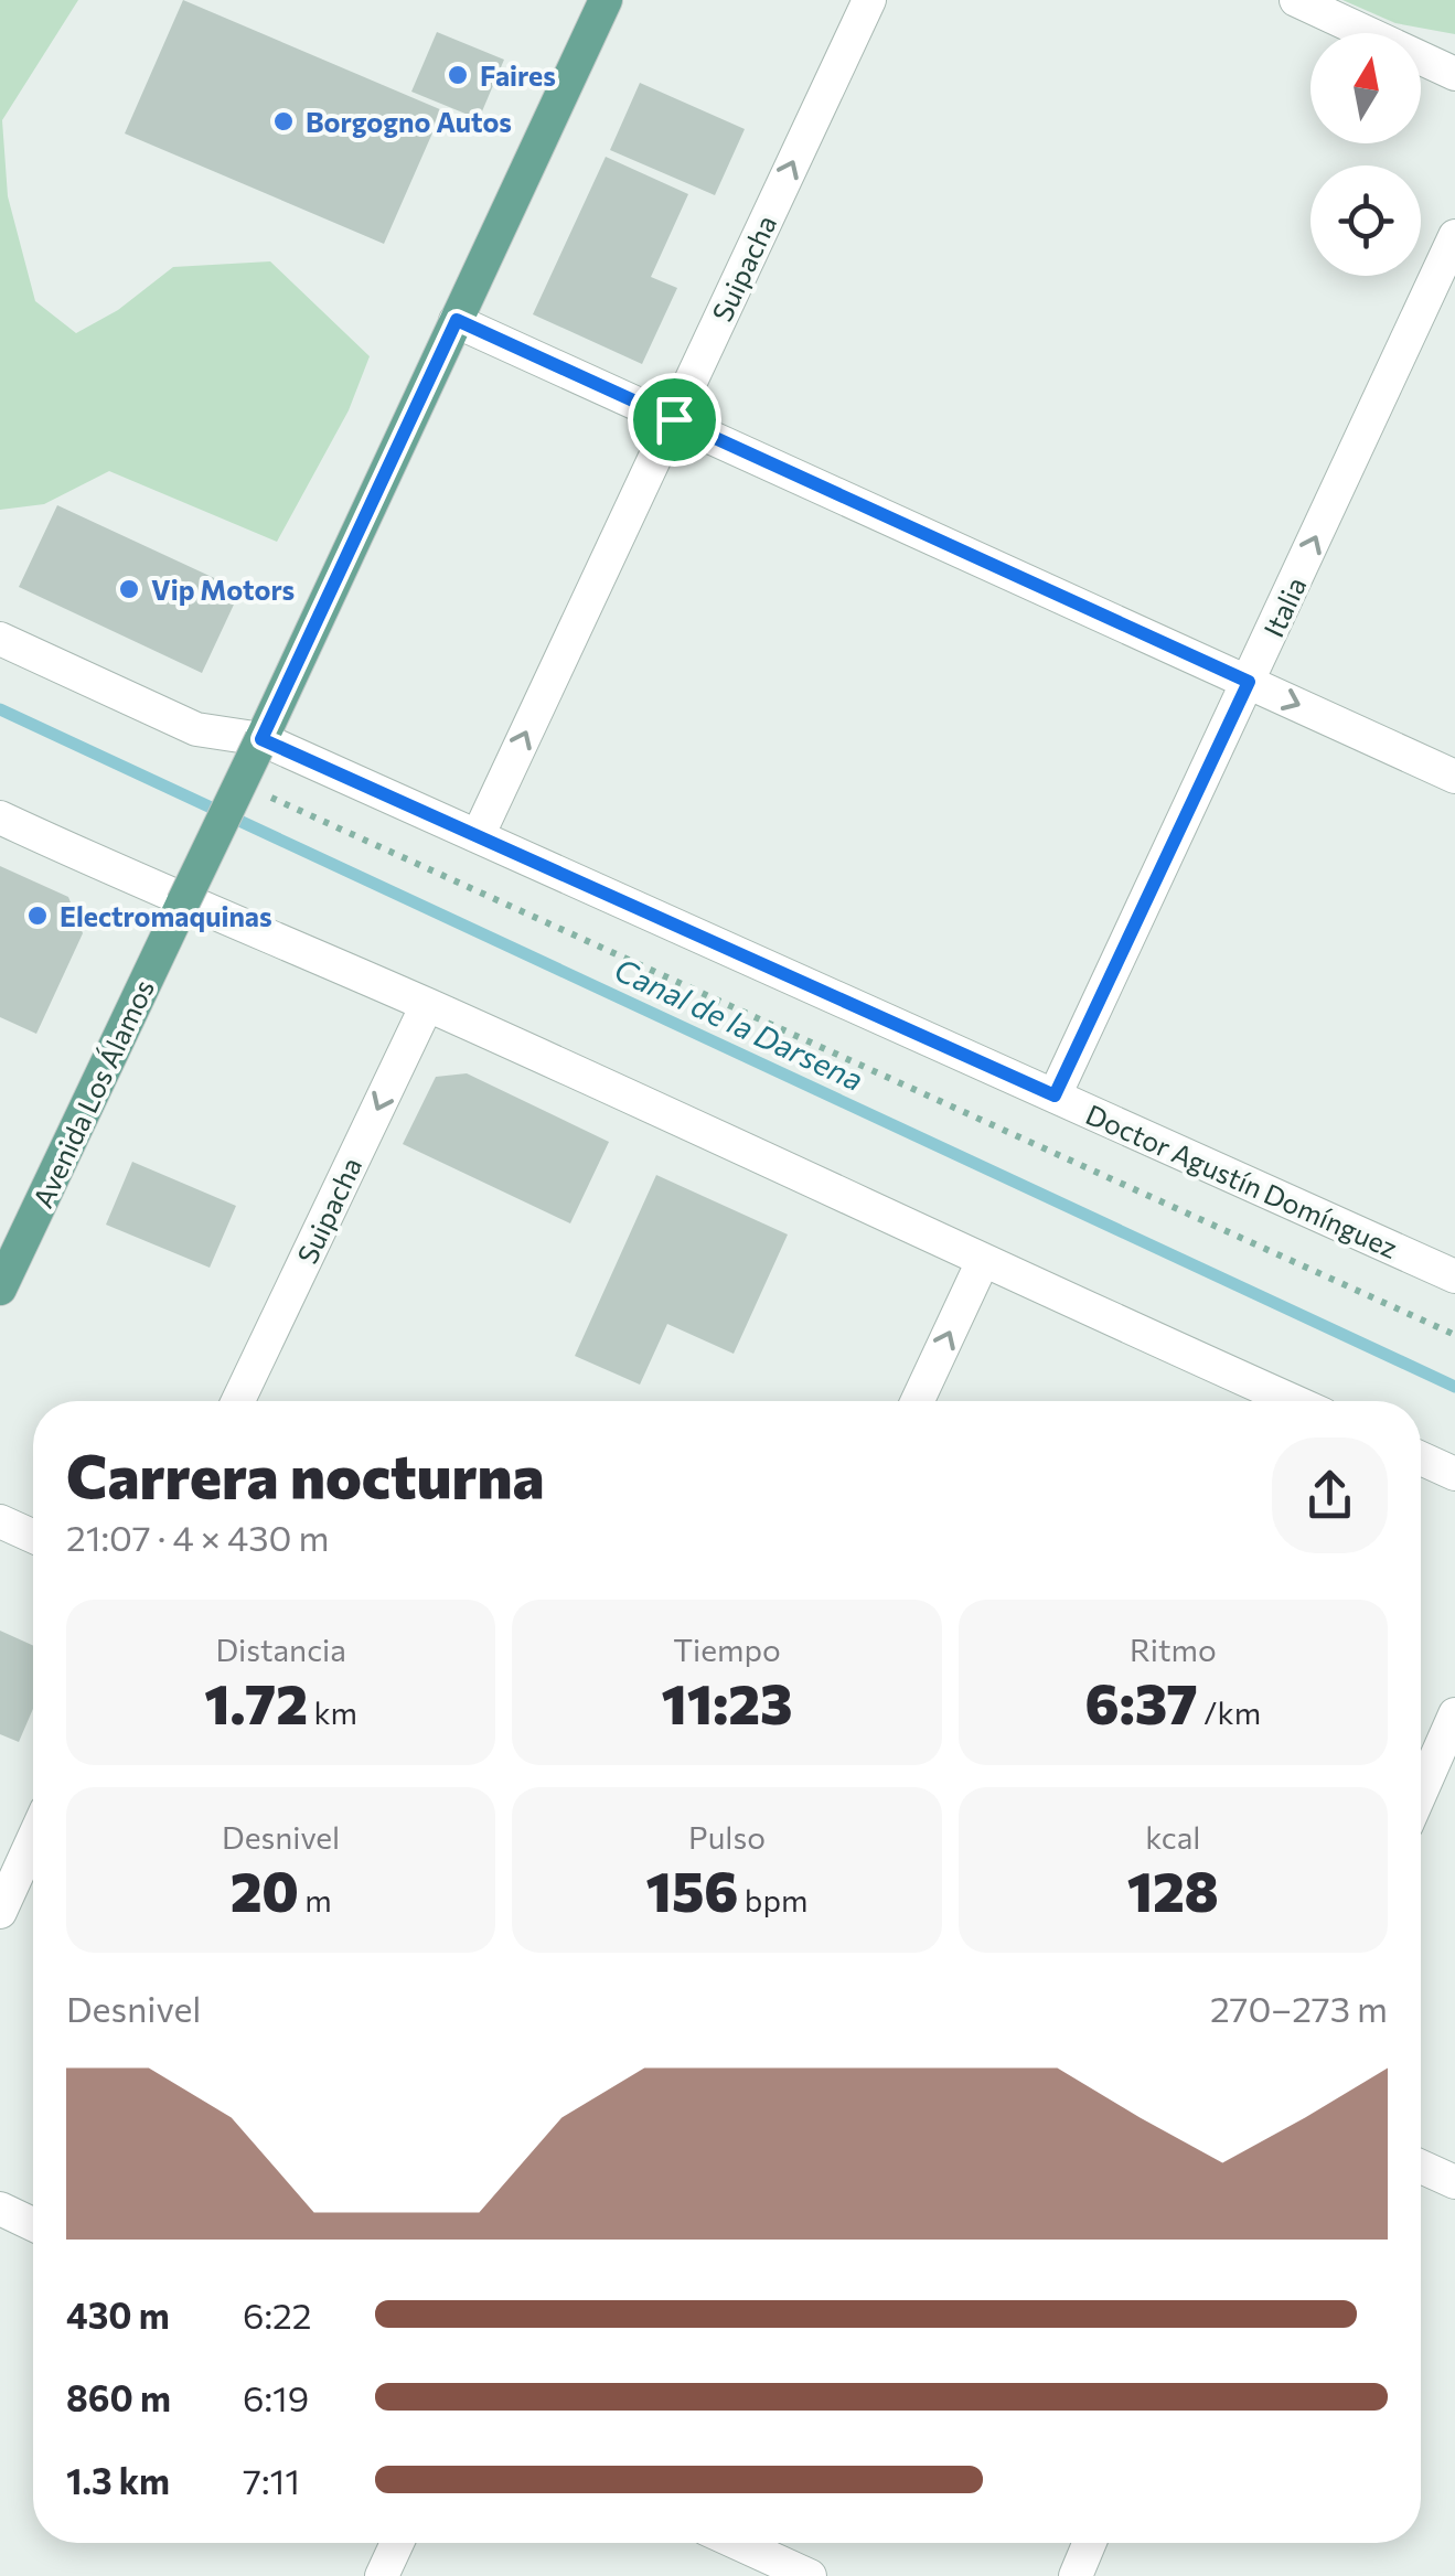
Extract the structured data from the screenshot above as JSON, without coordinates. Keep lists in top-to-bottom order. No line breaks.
{"streets":{"main road":["Avenida Los Álamos"],"street":["Suipacha","Italia","Doctor Agustín Domínguez"]},"crossings":[["Suipacha","Doctor Agustín Domínguez"],["Italia","Doctor Agustín Domínguez"],["Avenida Los Álamos","Doctor Agustín Domínguez"]],"one_way":["Italia"],"water":["Canal de la Darsena"],"places":["Faires","Borgogno Autos","Vip Motors","Electromaquinas"],"north":"top","page":{"heading":["Carrera nocturna","21:07 · 4 × 430 m"],"stats":[["Distancia","1.72 km"],["Tiempo","11:23"],["Ritmo","6:37 /km"],["Desnivel","20 m"],["Pulso","156 bpm"],["kcal","128"]],"chart":["Desnivel","270–273 m"],"list":[{"name":"430 m","note":"6:22"},{"name":"860 m","note":"6:19"},{"name":"1.3 km","note":"7:11"}]}}
